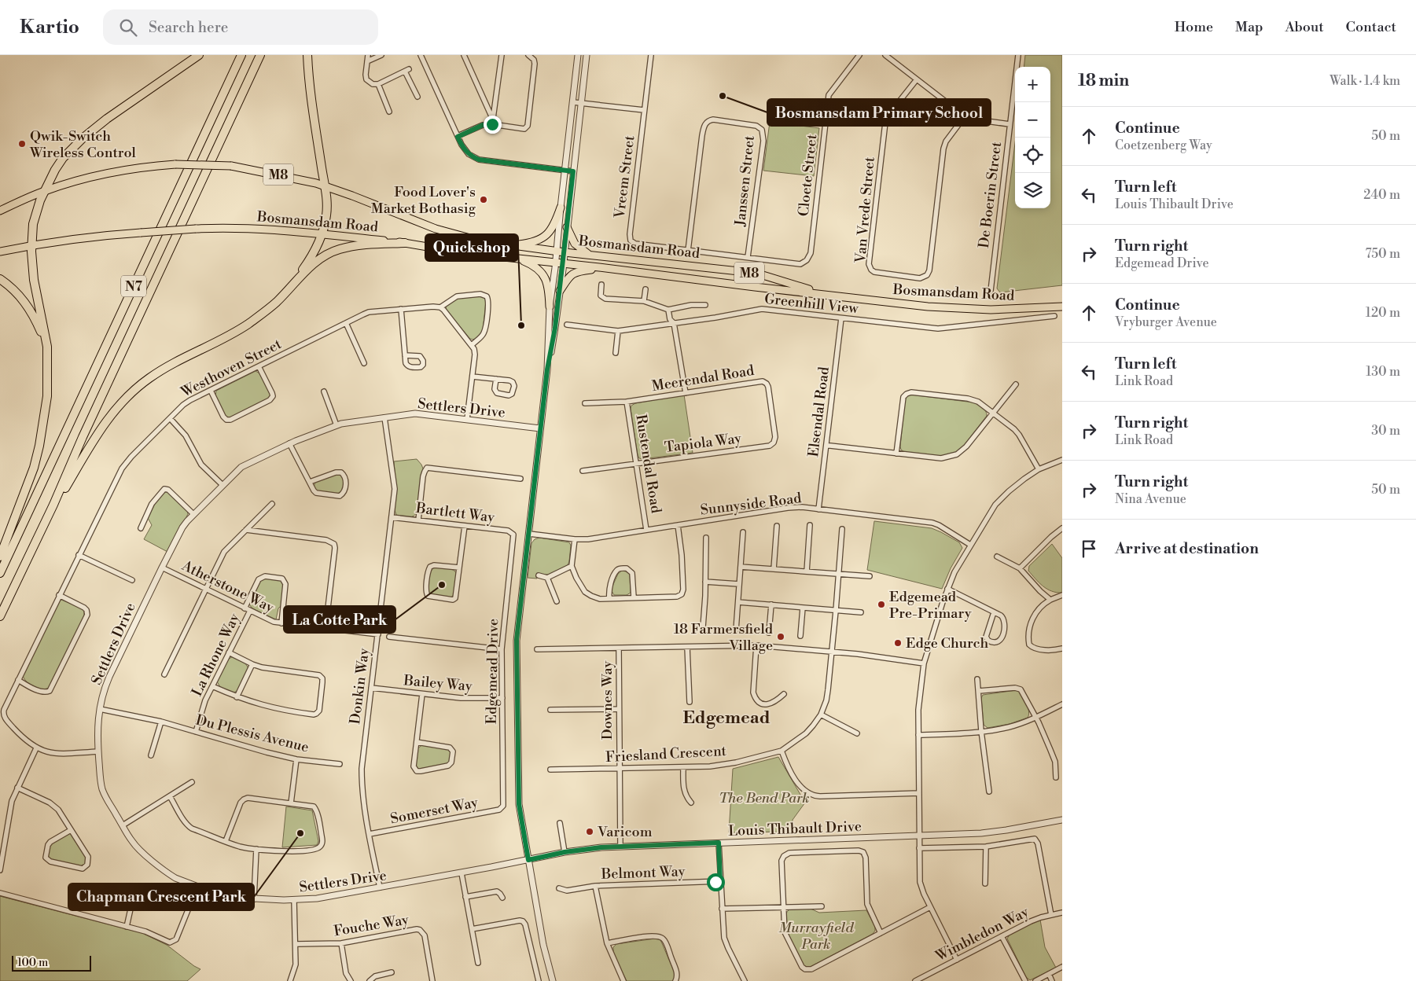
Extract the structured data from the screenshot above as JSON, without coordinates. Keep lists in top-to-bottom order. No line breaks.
{"streets":{"highway":["N7"],"main road":["M8","Bosmansdam Road"],"street":["Cloete Street","Vreem Street","Janssen Street","De Boerin Street","Van Vrede Street","Greenhill View","Westhoven Street","Meerendal Road","Settlers Drive","Elsendal Road","Tapiola Way","Rustendal Road","Sunnyside Road","Bartlett Way","Atherstone Way","La Rhone Way","Edgemead Drive","Bailey Way","Donkin Way","Downes Way","Du Plessis Avenue","Friesland Crescent","Somerset Way","Louis Thibault Drive","Belmont Way","Fouche Way","Wimbledon Way"]},"crossings":[["Cloete Street","Vreem Street"],["Vreem Street","Janssen Street"],["Bosmansdam Road","Edgemead Drive"],["Greenhill View","Elsendal Road"],["Westhoven Street","Settlers Drive"],["Meerendal Road","Tapiola Way"],["Meerendal Road","Rustendal Road"],["Settlers Drive","Atherstone Way"],["Settlers Drive","Edgemead Drive"],["Settlers Drive","Donkin Way"],["Settlers Drive","Du Plessis Avenue"],["Settlers Drive","Louis Thibault Drive"],["Elsendal Road","Sunnyside Road"],["Tapiola Way","Rustendal Road"],["Rustendal Road","Sunnyside Road"],["Sunnyside Road","Edgemead Drive"],["Bartlett Way","Edgemead Drive"],["Bartlett Way","Donkin Way"],["Atherstone Way","La Rhone Way"],["Atherstone Way","Donkin Way"],["La Rhone Way","Du Plessis Avenue"],["Edgemead Drive","Bailey Way"],["Edgemead Drive","Somerset Way"],["Edgemead Drive","Louis Thibault Drive"],["Bailey Way","Donkin Way"],["Donkin Way","Somerset Way"],["Downes Way","Friesland Crescent"],["Downes Way","Louis Thibault Drive"]],"districts":["Edgemead"],"parks":["The Bend Park","Murrayfield Park"],"places":["Bosmansdam Primary School","Qwik-Switch Wireless Control","Food Lover's Market Bothasig","Quickshop","La Cotte Park","Edgemead Pre-Primary","18 Farmersfield Village","Edge Church","Varicom","Chapman Crescent Park"],"scale_bar":"100 m","page":{"header":"Kartio","search":"Search here","nav":["Home","Map","About","Contact"],"heading":["18 min","Walk · 1.4 km"],"map_buttons":["+","−"],"list":[["Continue","Coetzenberg Way","50 m"],["Turn left","Louis Thibault Drive","240 m"],["Turn right","Edgemead Drive","750 m"],["Continue","Vryburger Avenue","120 m"],["Turn left","Link Road","130 m"],["Turn right","Link Road","30 m"],["Turn right","Nina Avenue","50 m"],"Arrive at destination"],"scale":"100 m"}}
